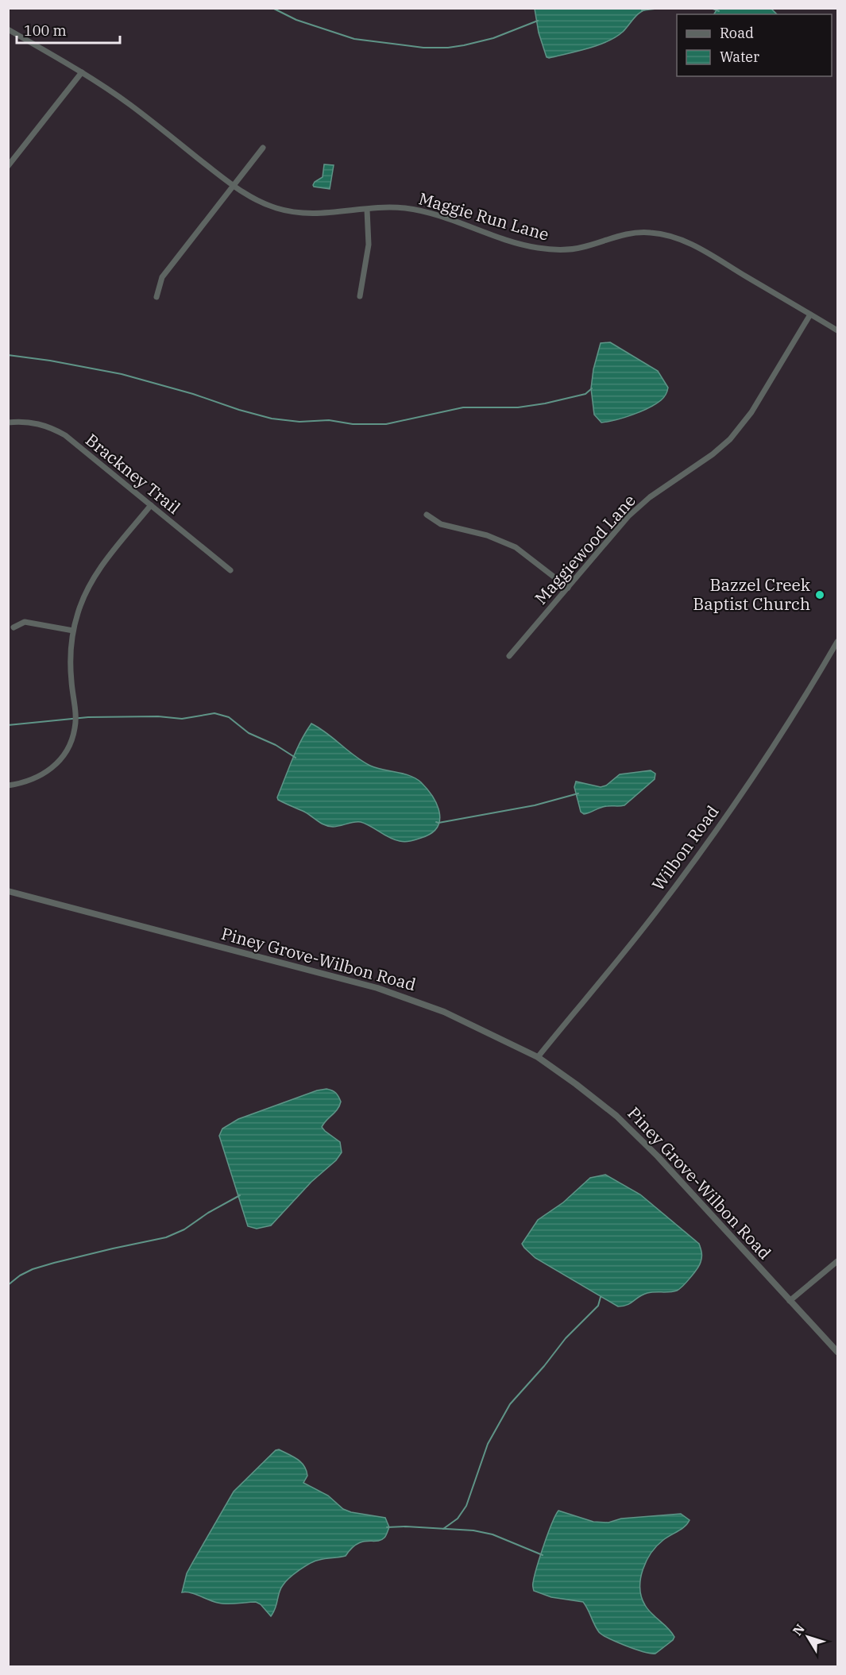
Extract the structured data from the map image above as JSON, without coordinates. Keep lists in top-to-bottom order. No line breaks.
{"streets":{"street":["Maggie Run Lane","Brackney Trail","Maggiewood Lane","Wilbon Road","Piney Grove-Wilbon Road"]},"crossings":[["Maggie Run Lane","Maggiewood Lane"],["Wilbon Road","Piney Grove-Wilbon Road"]],"places":["Bazzel Creek Baptist Church"],"legend":["Road","Water"],"scale_bar":"100 m","north":"top left"}
